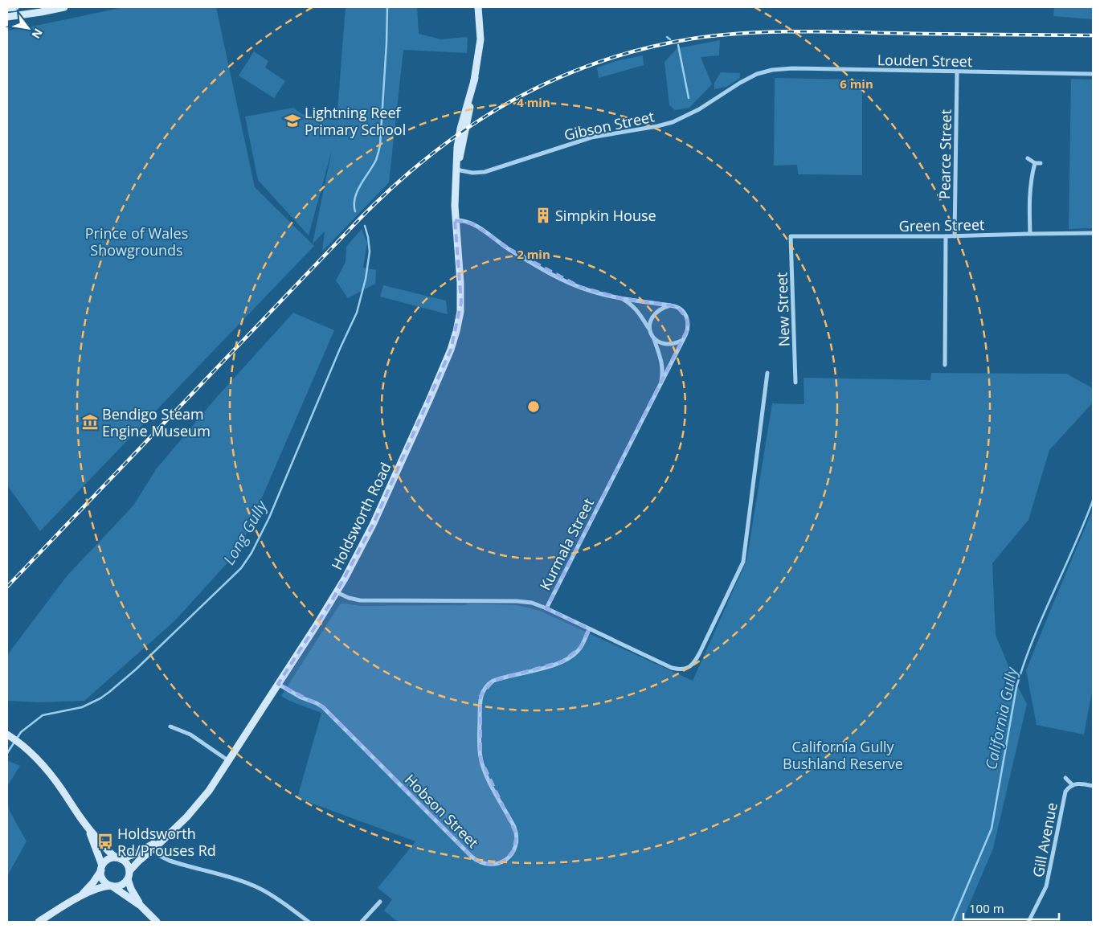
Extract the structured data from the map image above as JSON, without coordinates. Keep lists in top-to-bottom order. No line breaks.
{"streets":{"main road":["Holdsworth Road"],"street":["Louden Street","Gibson Street","Pearce Street","Green Street","New Street","Kurmala Street","Hobson Street","Gill Avenue"]},"crossings":[["Louden Street","Gibson Street"],["Louden Street","Pearce Street"],["Gibson Street","Holdsworth Road"],["Pearce Street","Green Street"],["Green Street","New Street"],["Holdsworth Road","Kurmala Street"],["Holdsworth Road","Hobson Street"]],"water":["Long Gully","California Gully"],"parks":["Prince of Wales Showgrounds","California Gully Bushland Reserve"],"places":{"school or university":["Lightning Reef Primary School"],"building":["Simpkin House"],"museum":["Bendigo Steam Engine Museum"],"bus stop":["Holdsworth Rd/Prouses Rd"]},"scale_bar":"100 m","north":"bottom right","rings":["6 min","4 min","2 min"]}
